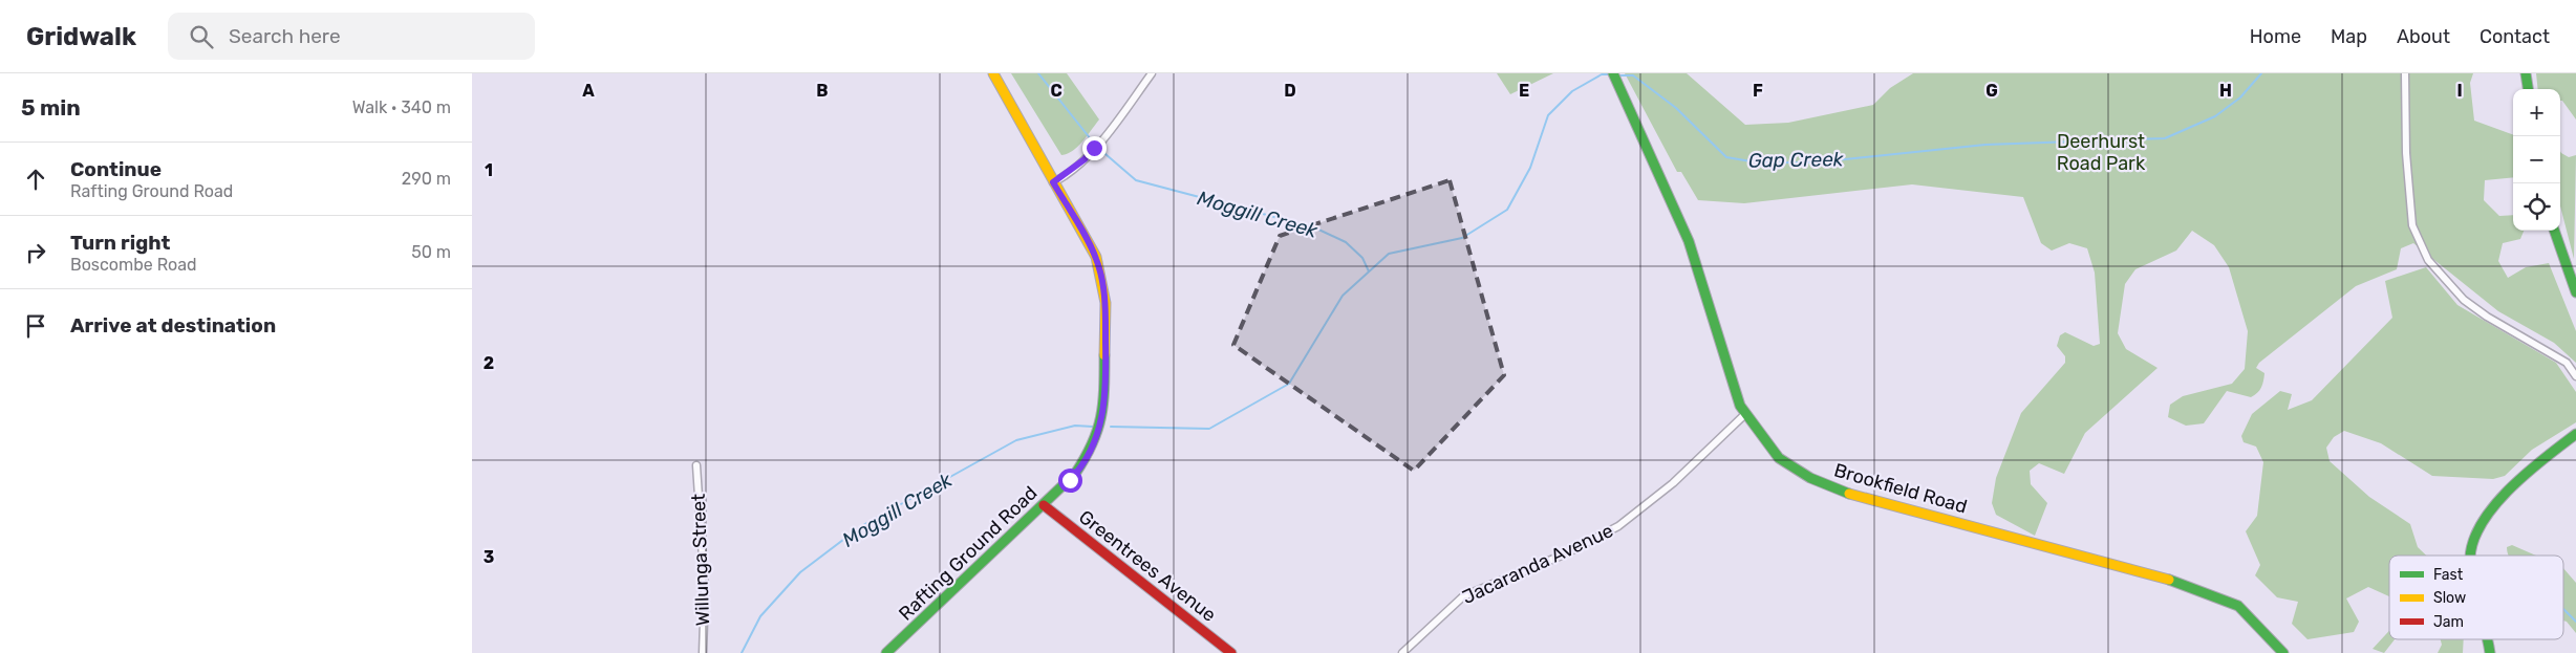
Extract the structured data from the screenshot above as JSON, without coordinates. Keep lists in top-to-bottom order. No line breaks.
{"streets":{"main road":["Brookfield Road","Rafting Ground Road","Greentrees Avenue"],"street":["Willunga Street","Jacaranda Avenue"]},"crossings":[["Brookfield Road","Jacaranda Avenue"],["Rafting Ground Road","Greentrees Avenue"]],"water":["Gap Creek","Moggill Creek"],"parks":["Deerhurst Road Park"],"legend":["Fast","Slow","Jam"],"page":{"header":"Gridwalk","search":"Search here","nav":["Home","Map","About","Contact"],"heading":["5 min","Walk · 340 m"],"map_buttons":["+","−"],"list":[["Continue","Rafting Ground Road","290 m"],["Turn right","Boscombe Road","50 m"],"Arrive at destination"]},"grid":{"columns":["A","B","C","D","E","F","G","H","I"],"rows":["1","2","3"]}}
